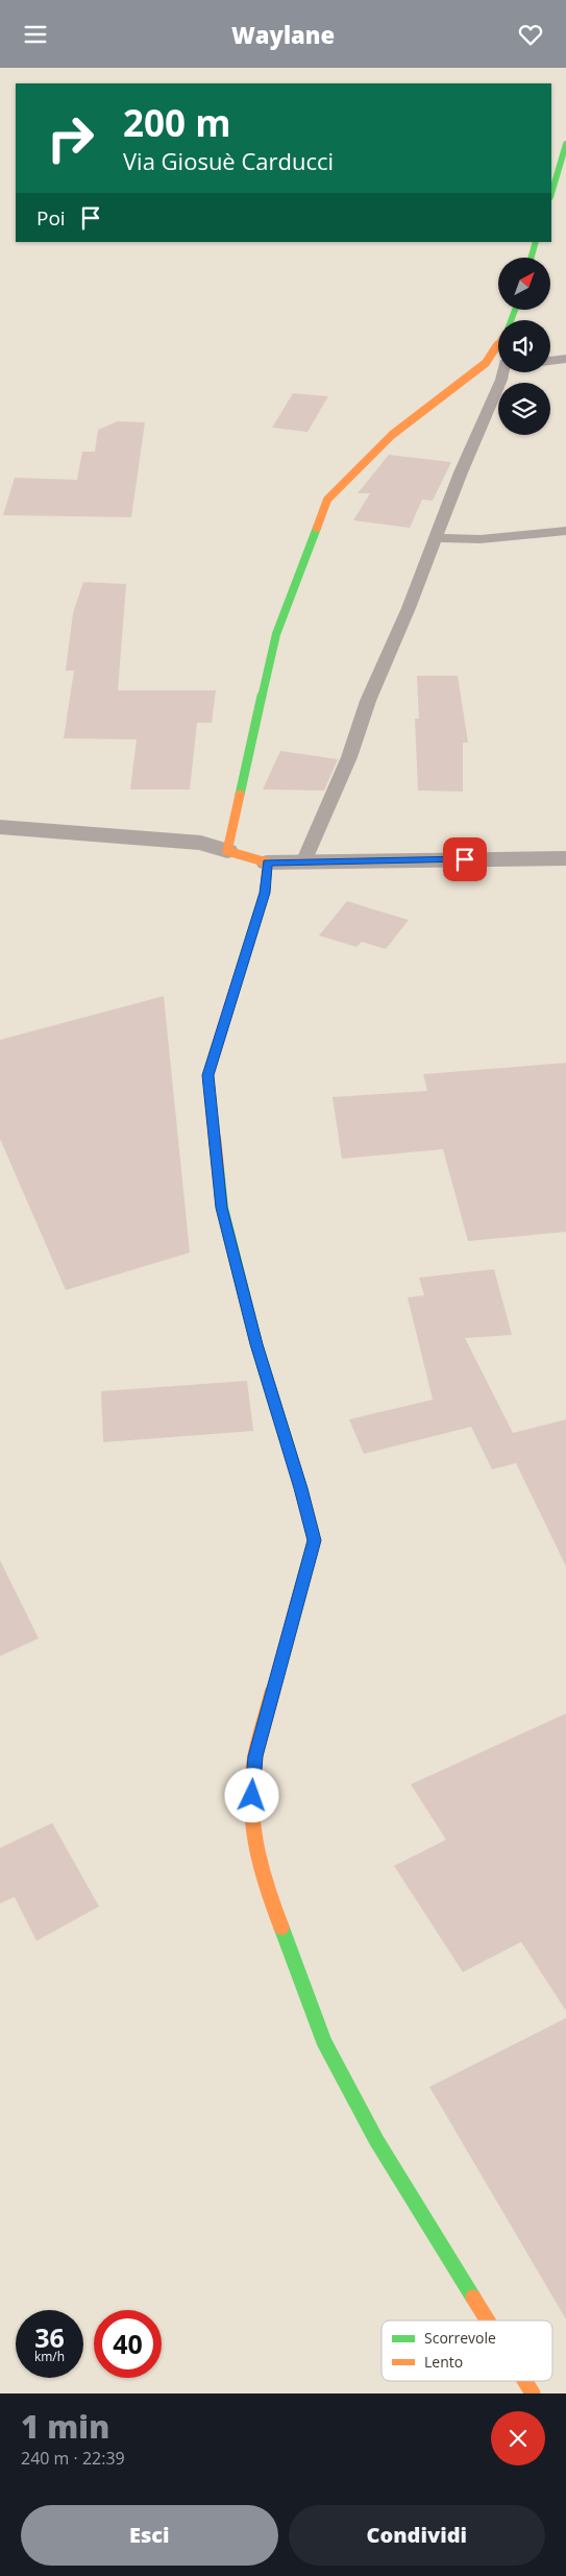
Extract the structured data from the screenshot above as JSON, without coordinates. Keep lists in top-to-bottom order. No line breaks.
{"legend":["Scorrevole","Lento"],"north":"top right","page":{"header":"Waylane","turn":["200 m","Via Giosuè Carducci"],"then":"Poi","speed":"36 km/h","limit":"40","heading":["1 min","240 m · 22:39"],"buttons":["Esci","Condividi"]}}
